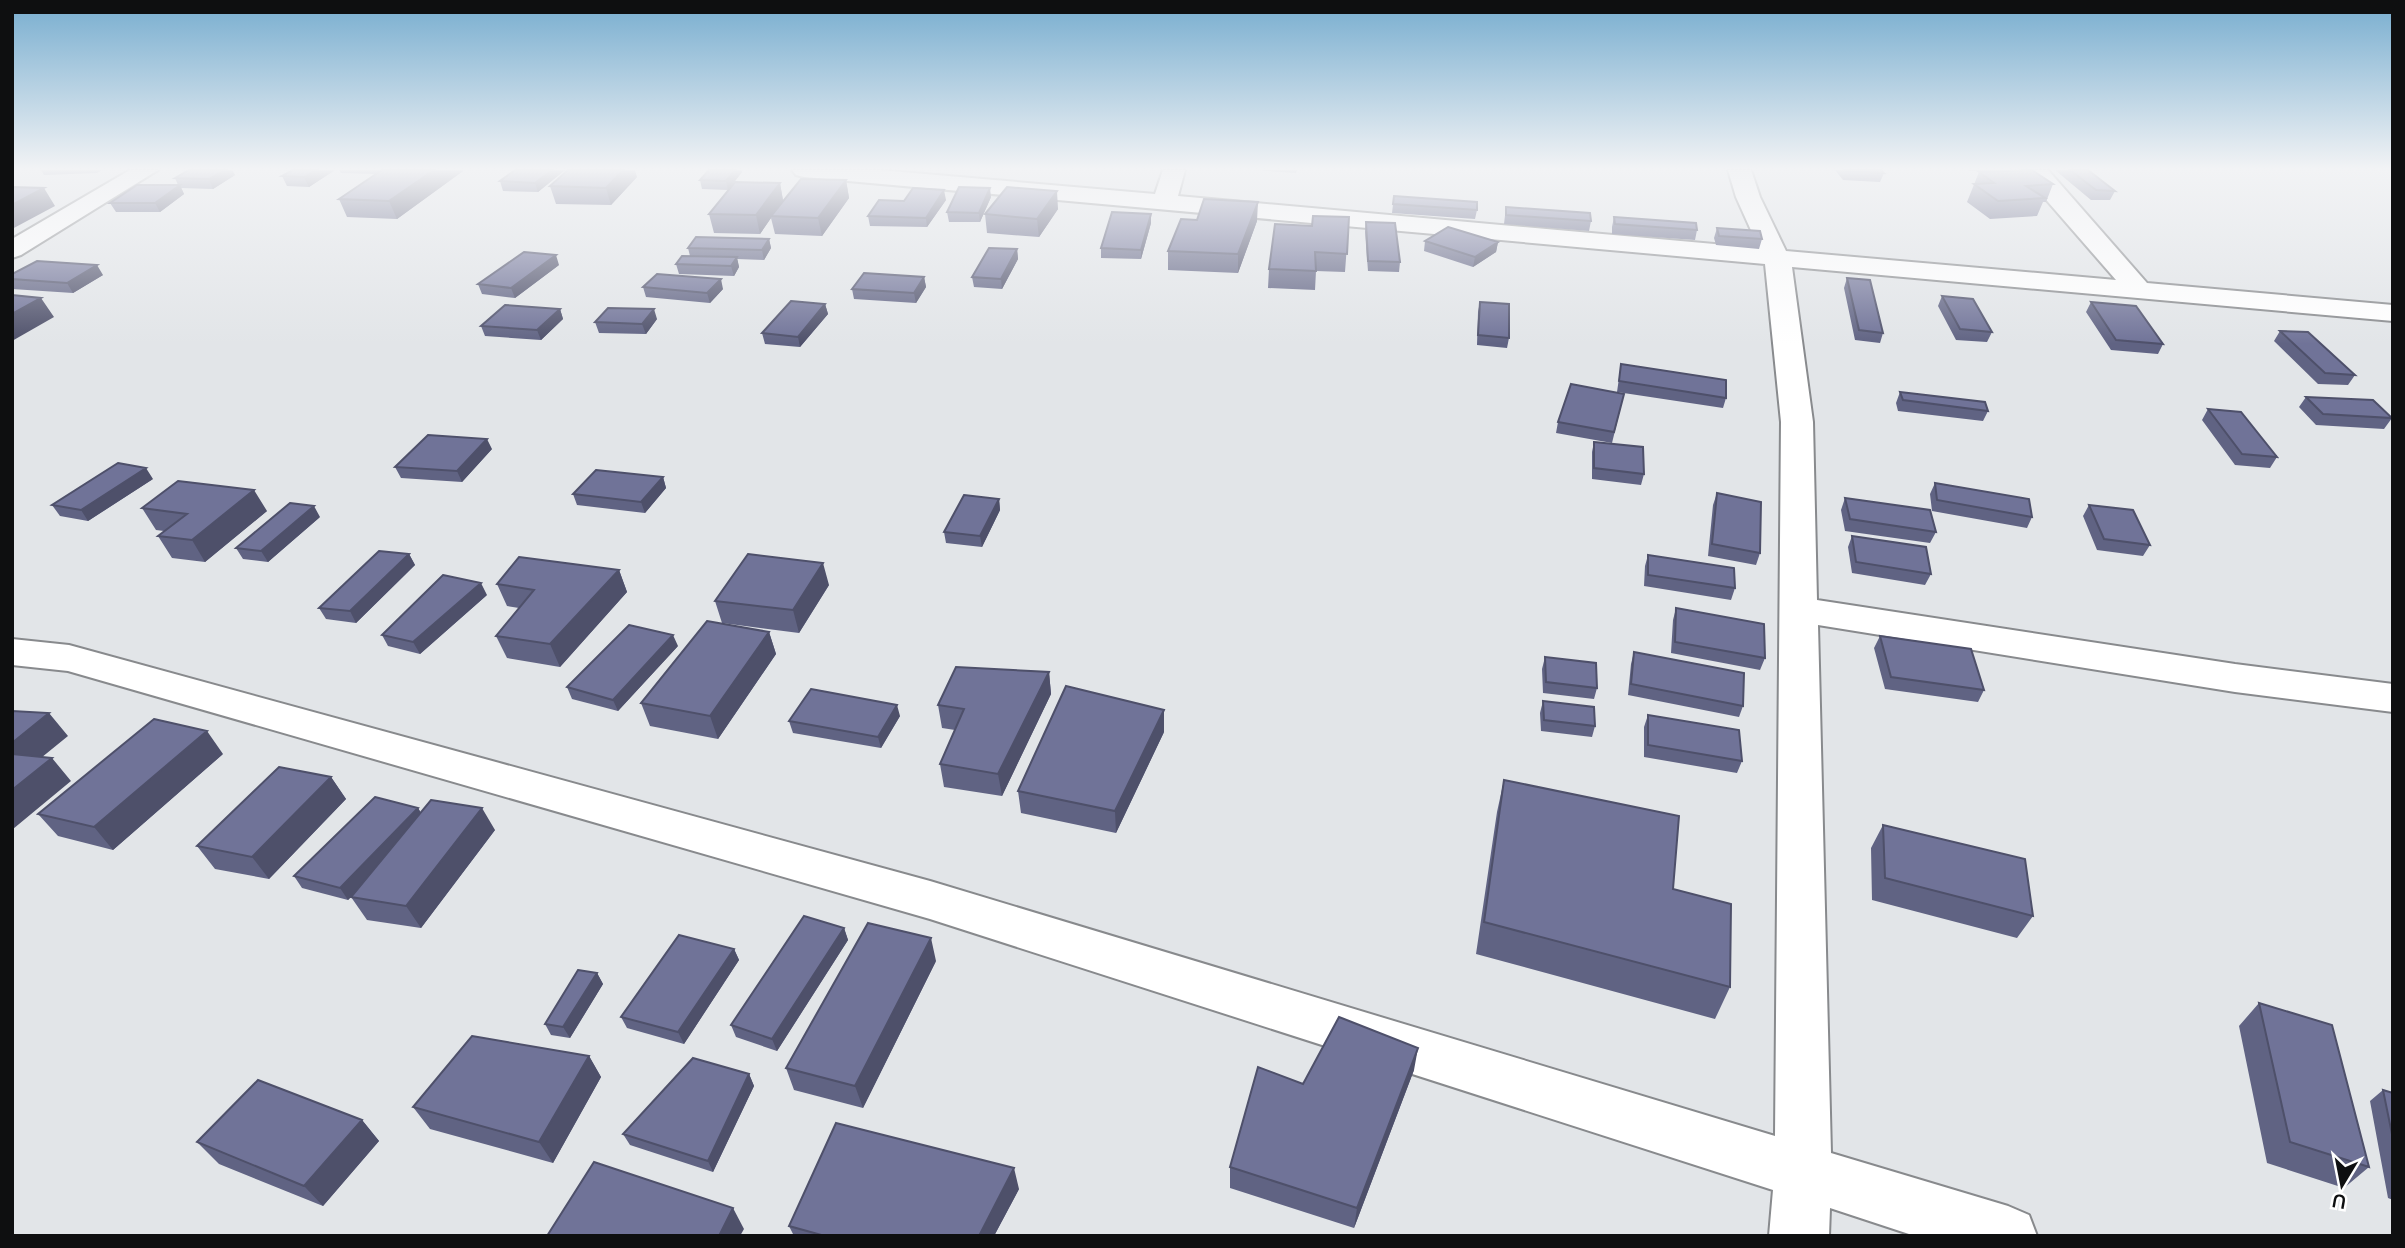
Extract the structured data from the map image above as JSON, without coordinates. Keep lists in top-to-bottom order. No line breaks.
{"north":"bottom"}
